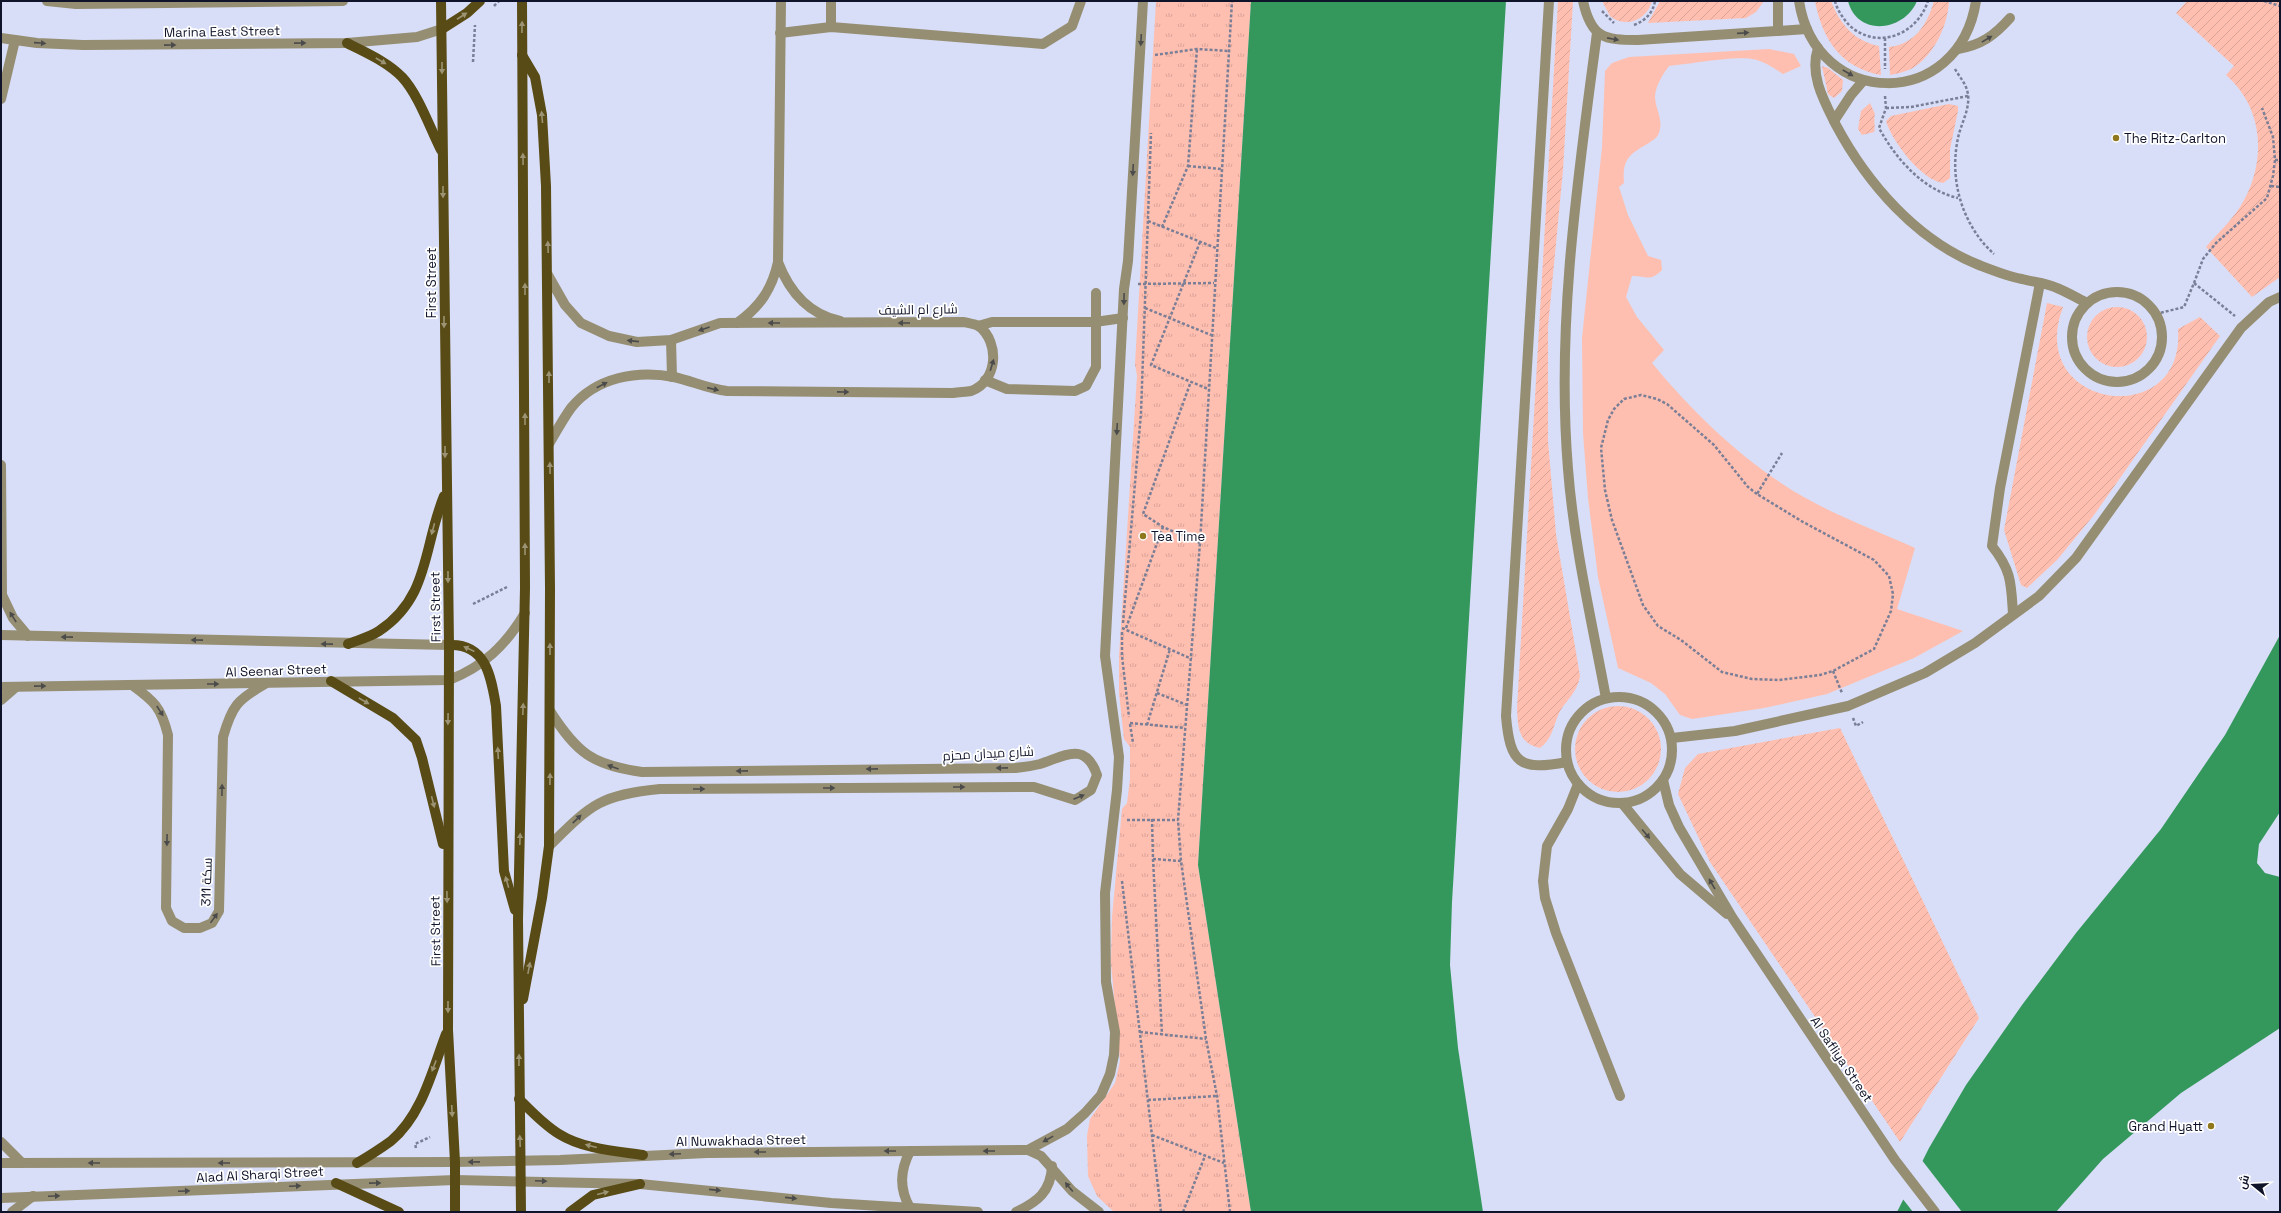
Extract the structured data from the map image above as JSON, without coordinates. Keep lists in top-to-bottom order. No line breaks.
{"streets":{"main road":["First Street"],"street":["Marina East Street","شارع ام الشيف","Al Seenar Street","شارع ميدان محزم","سكة 311","Al Safliya Street","Al Nuwakhada Street","Alad Al Sharqi Street"]},"crossings":[["Marina East Street","First Street"],["First Street","Al Seenar Street"],["First Street","Al Nuwakhada Street"],["First Street","Alad Al Sharqi Street"],["Al Seenar Street","سكة 311"],["Al Nuwakhada Street","Alad Al Sharqi Street"]],"places":["The Ritz-Carlton","Tea Time","Grand Hyatt"],"north":"left"}
